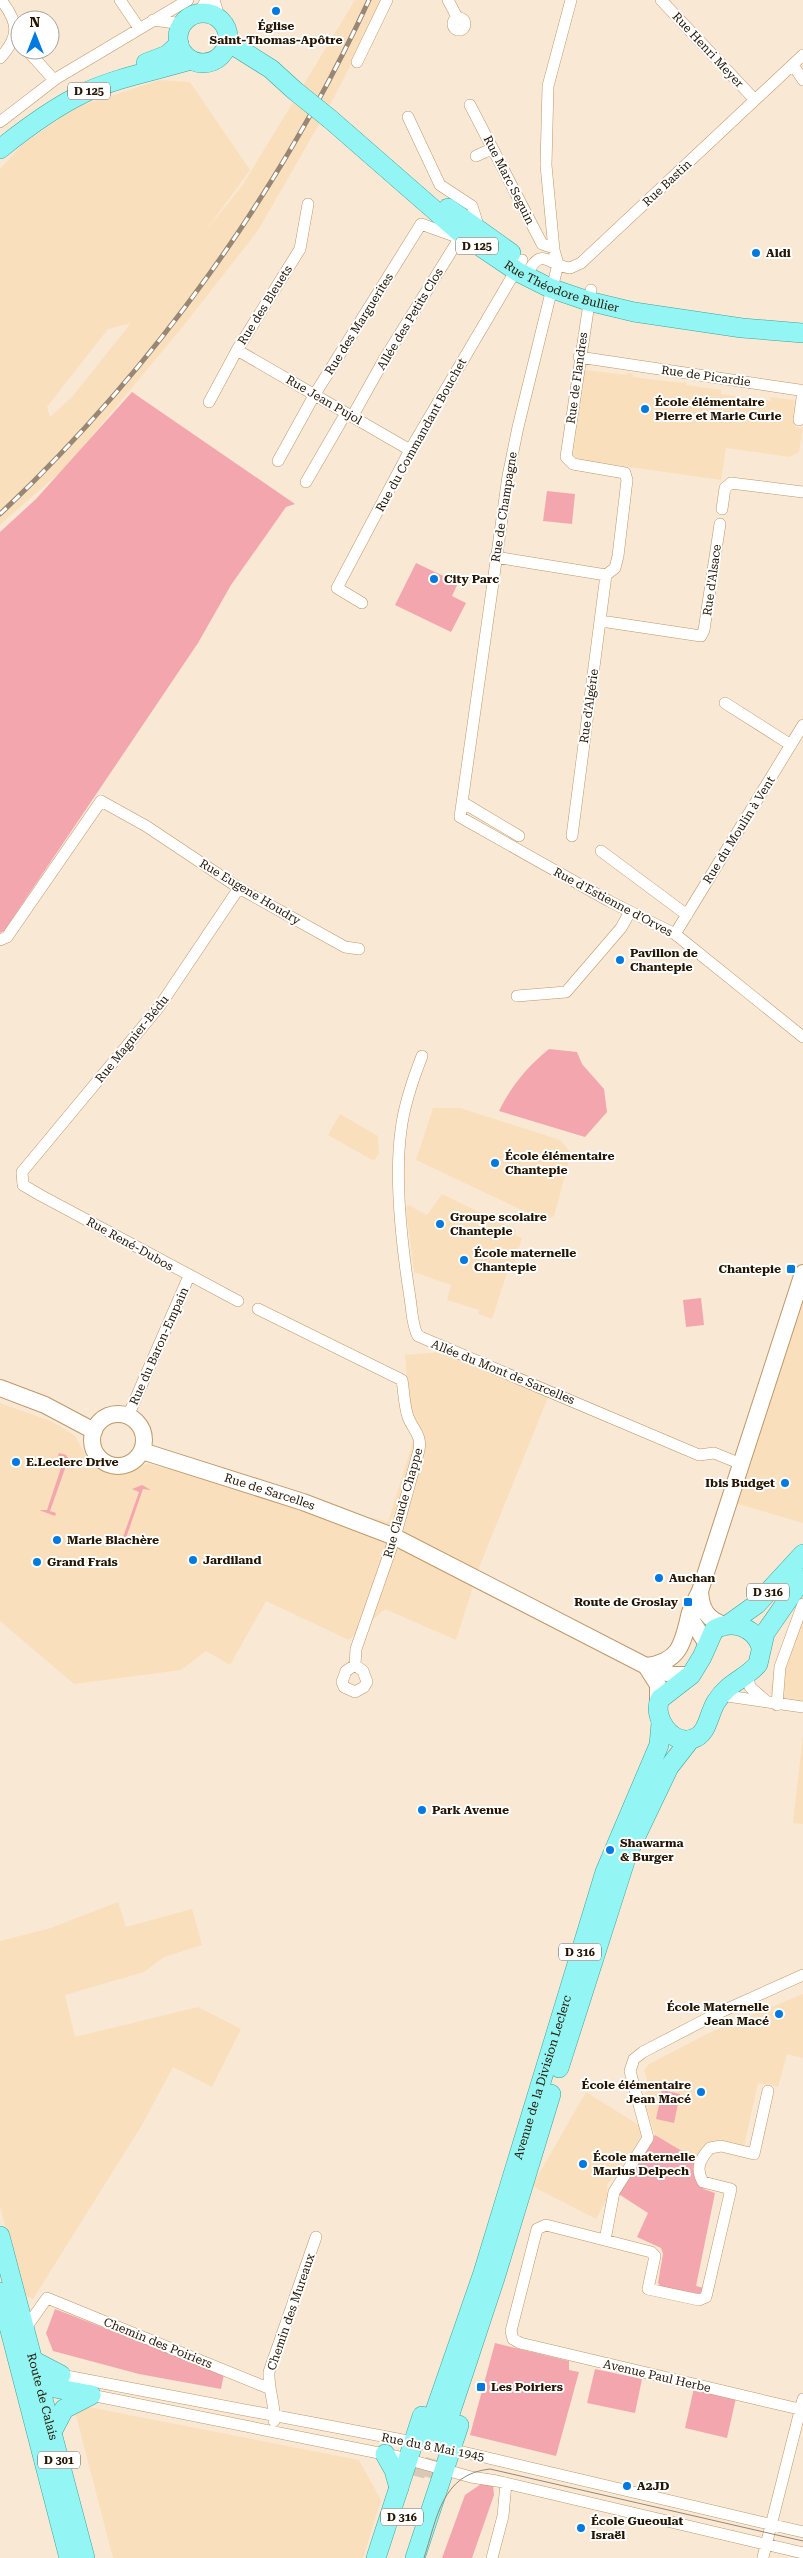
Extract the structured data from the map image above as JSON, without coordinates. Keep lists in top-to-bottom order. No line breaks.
{"streets":{"main road":["D 125","Rue Théodore Bullier","Rue de Sarcelles","D 316","Avenue de la Division Leclerc","Route de Calais","D 301"],"street":["Rue Henri Meyer","Rue Marc Seguin","Rue Bastin","Rue des Bleuets","Allée des Petits Clos","Rue des Marguerites","Rue de Picardie","Rue de Flandres","Rue Jean Pujol","Rue du Commandant Bouchet","Rue de Champagne","Rue d'Alsace","Rue d'Algérie","Rue du Moulin à Vent","Rue Eugene Houdry","Rue d'Estienne d'Orves","Rue Magnier-Bédu","Rue René-Dubos","Rue du Baron-Empain","Allée du Mont de Sarcelles","Rue Claude Chappe","Chemin des Mureaux","Chemin des Poiriers","Avenue Paul Herbe","Rue du 8 Mai 1945"]},"crossings":[["Rue Henri Meyer","Rue Bastin"],["D 125","Rue Théodore Bullier"],["Rue Bastin","Rue Théodore Bullier"],["Rue Bastin","Rue du Commandant Bouchet"],["Rue Bastin","Rue de Champagne"],["Rue Théodore Bullier","Allée des Petits Clos"],["Rue Théodore Bullier","Rue des Marguerites"],["Rue Théodore Bullier","Rue de Flandres"],["Rue Théodore Bullier","Rue du Commandant Bouchet"],["Rue Théodore Bullier","Rue de Champagne"],["Rue des Bleuets","Rue Jean Pujol"],["Allée des Petits Clos","Rue des Marguerites"],["Allée des Petits Clos","Rue Jean Pujol"],["Rue des Marguerites","Rue Jean Pujol"],["Rue de Picardie","Rue de Flandres"],["Rue de Flandres","Rue d'Algérie"],["Rue Jean Pujol","Rue du Commandant Bouchet"],["Rue de Champagne","Rue d'Estienne d'Orves"],["Rue d'Alsace","Rue d'Algérie"],["Rue du Moulin à Vent","Rue d'Estienne d'Orves"],["Rue Eugene Houdry","Rue Magnier-Bédu"],["Rue Magnier-Bédu","Rue René-Dubos"],["Rue René-Dubos","Rue du Baron-Empain"],["Rue du Baron-Empain","Rue de Sarcelles"],["Rue de Sarcelles","Rue Claude Chappe"],["Avenue de la Division Leclerc","Rue du 8 Mai 1945"],["Chemin des Mureaux","Chemin des Poiriers"],["Chemin des Poiriers","Route de Calais"]],"places":{"other":["Église Saint-Thomas-Apôtre","Aldi","École élémentaire Pierre et Marie Curie","City Parc","Pavillon de Chantepie","École élémentaire Chantepie","Groupe scolaire Chantepie","École maternelle Chantepie","E.Leclerc Drive","Ibis Budget","Marie Blachère","Jardiland","Grand Frais","Auchan","Park Avenue","Shawarma & Burger","École Maternelle Jean Macé","École élémentaire Jean Macé","École maternelle Marius Delpech","A2JD","École Gueoulat Israël"],"transit":["Chantepie","Route de Groslay","Les Poiriers"]},"north":"top"}
